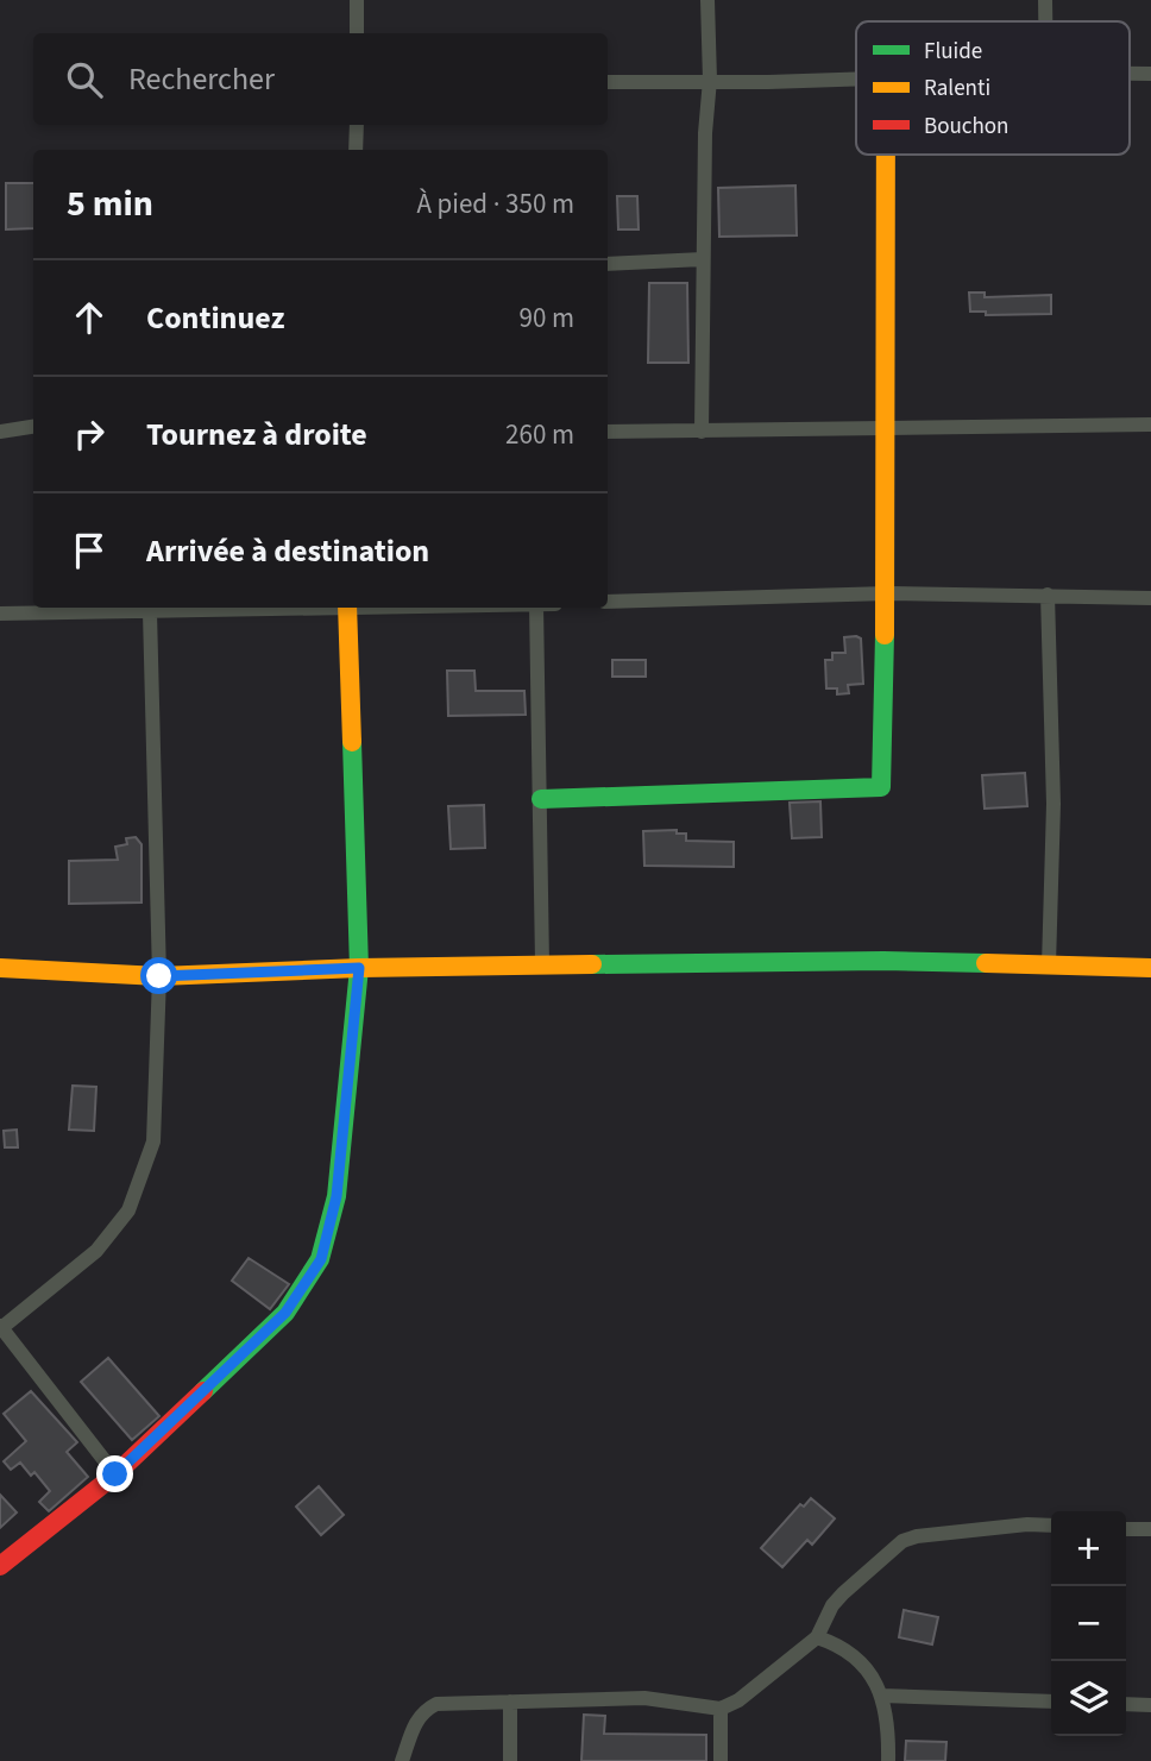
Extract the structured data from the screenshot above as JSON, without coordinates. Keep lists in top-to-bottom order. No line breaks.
{"legend":["Fluide","Ralenti","Bouchon"],"page":{"search":"Rechercher","heading":["5 min","À pied · 350 m"],"list":[["Continuez","90 m"],["Tournez à droite","260 m"],"Arrivée à destination"],"map_buttons":["+","−"]}}
